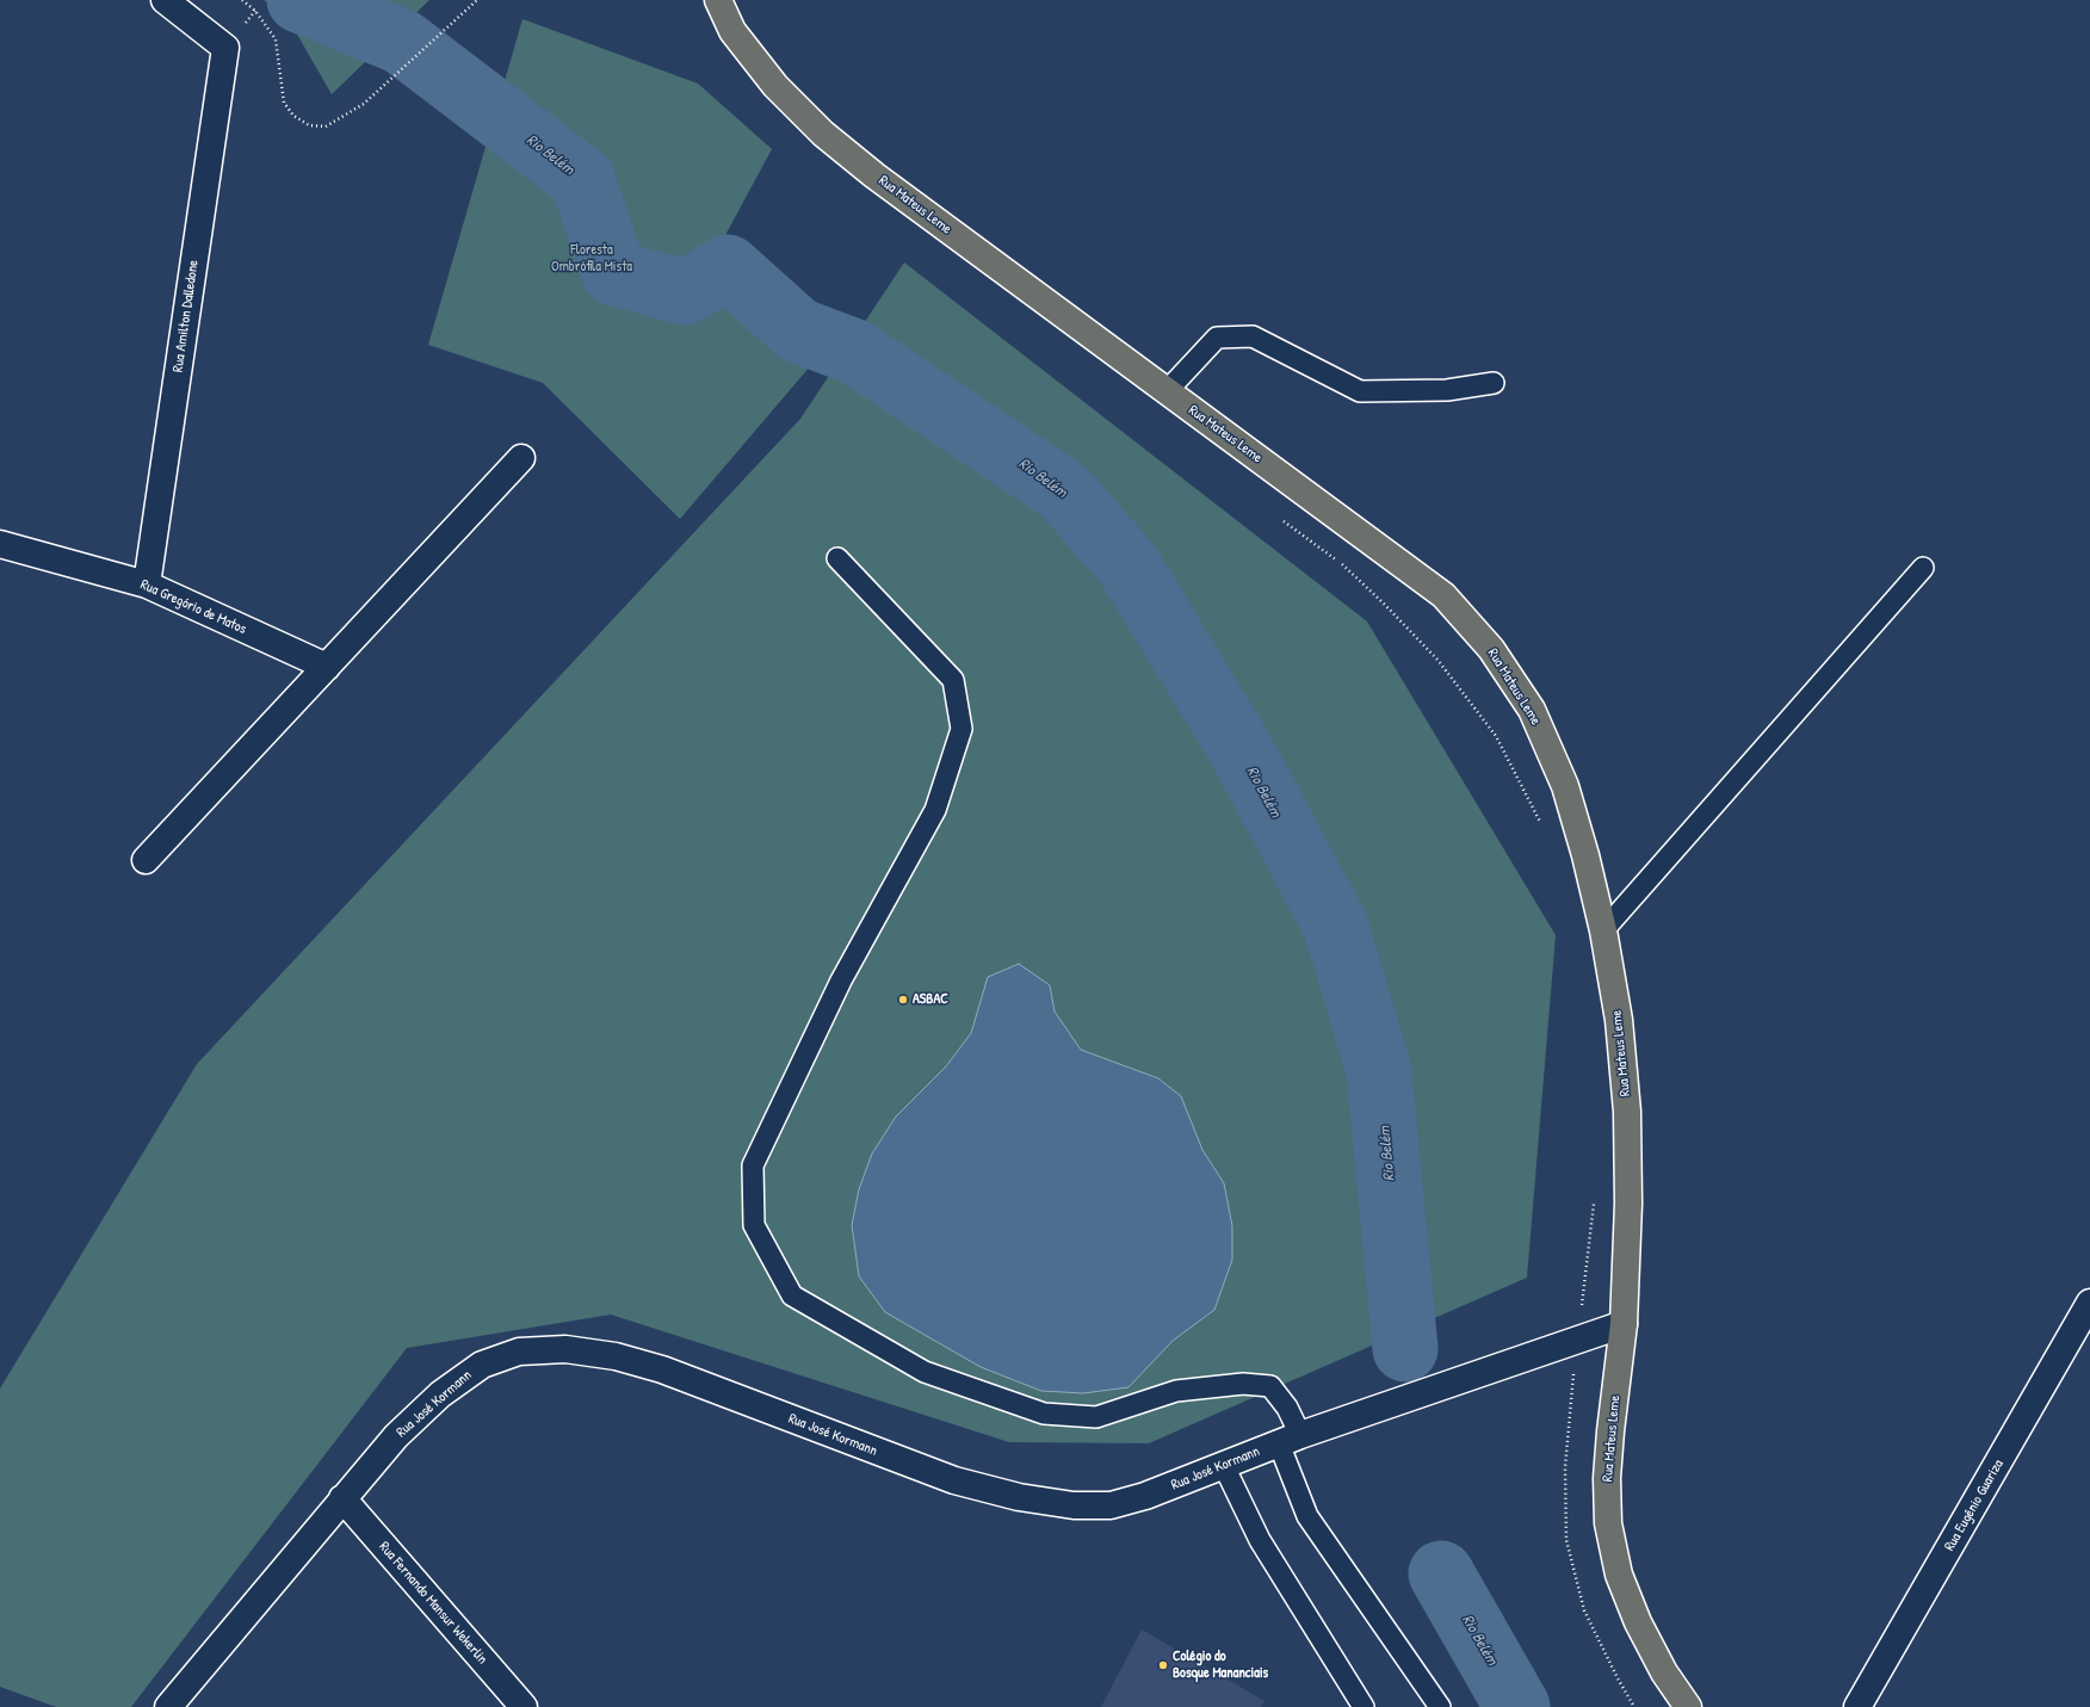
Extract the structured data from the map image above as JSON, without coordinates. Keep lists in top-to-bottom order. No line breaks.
{"streets":{"main road":["Rua Mateus Leme"],"street":["Rua Amilton Dalledone","Rua Gregório de Matos","Rua José Kormann","Rua Eugênio Guariza","Rua Fernando Mansur Wekerlin"]},"crossings":[["Rua Mateus Leme","Rua José Kormann"],["Rua Amilton Dalledone","Rua Gregório de Matos"],["Rua José Kormann","Rua Fernando Mansur Wekerlin"]],"water":["Rio Belém"],"parks":["Floresta Ombrófila Mista"],"places":["ASBAC","Colégio do Bosque Mananciais"]}
